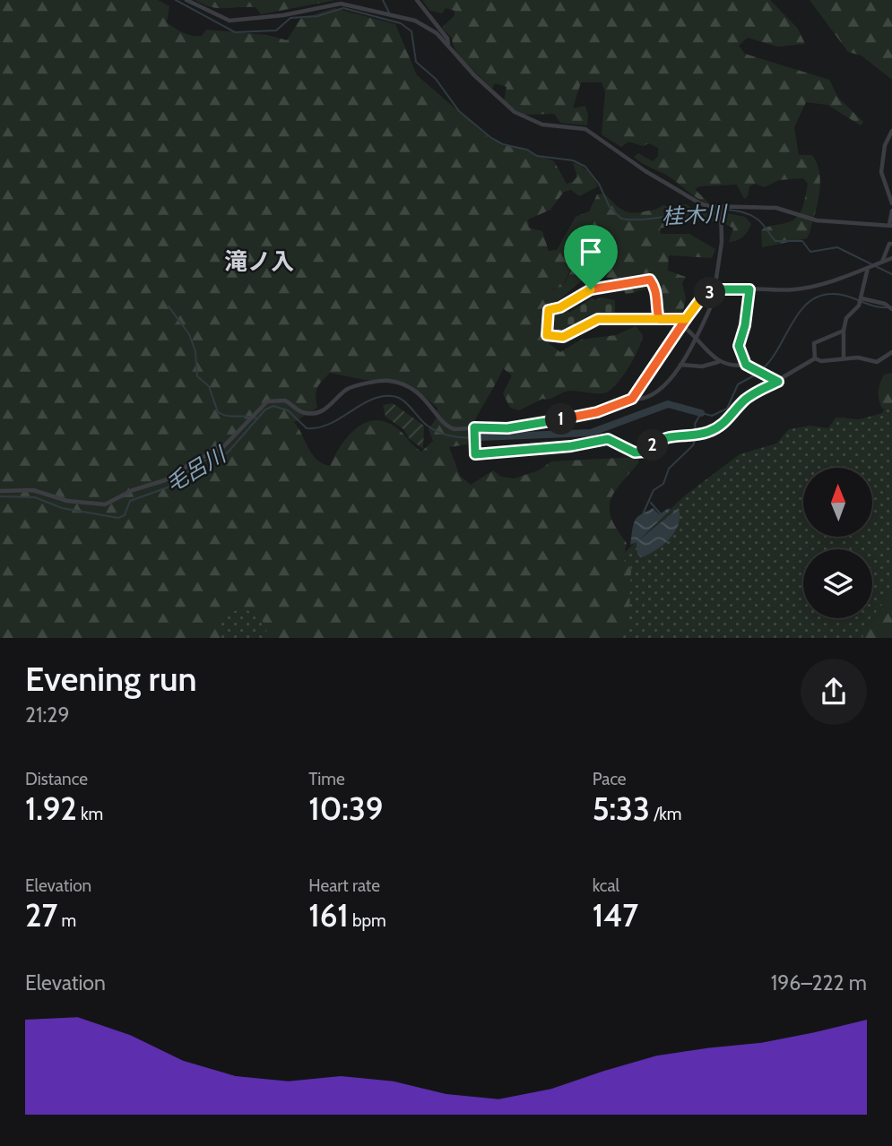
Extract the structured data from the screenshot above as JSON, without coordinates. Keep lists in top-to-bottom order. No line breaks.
{"districts":["滝ノ入"],"water":["桂木川","毛呂川"],"north":"top","page":{"pins":["3","1","2"],"heading":["Evening run","21:29"],"stats":[["Distance","1.92 km"],["Time","10:39"],["Pace","5:33 /km"],["Elevation","27 m"],["Heart rate","161 bpm"],["kcal","147"]],"chart":["Elevation","196–222 m"]}}
